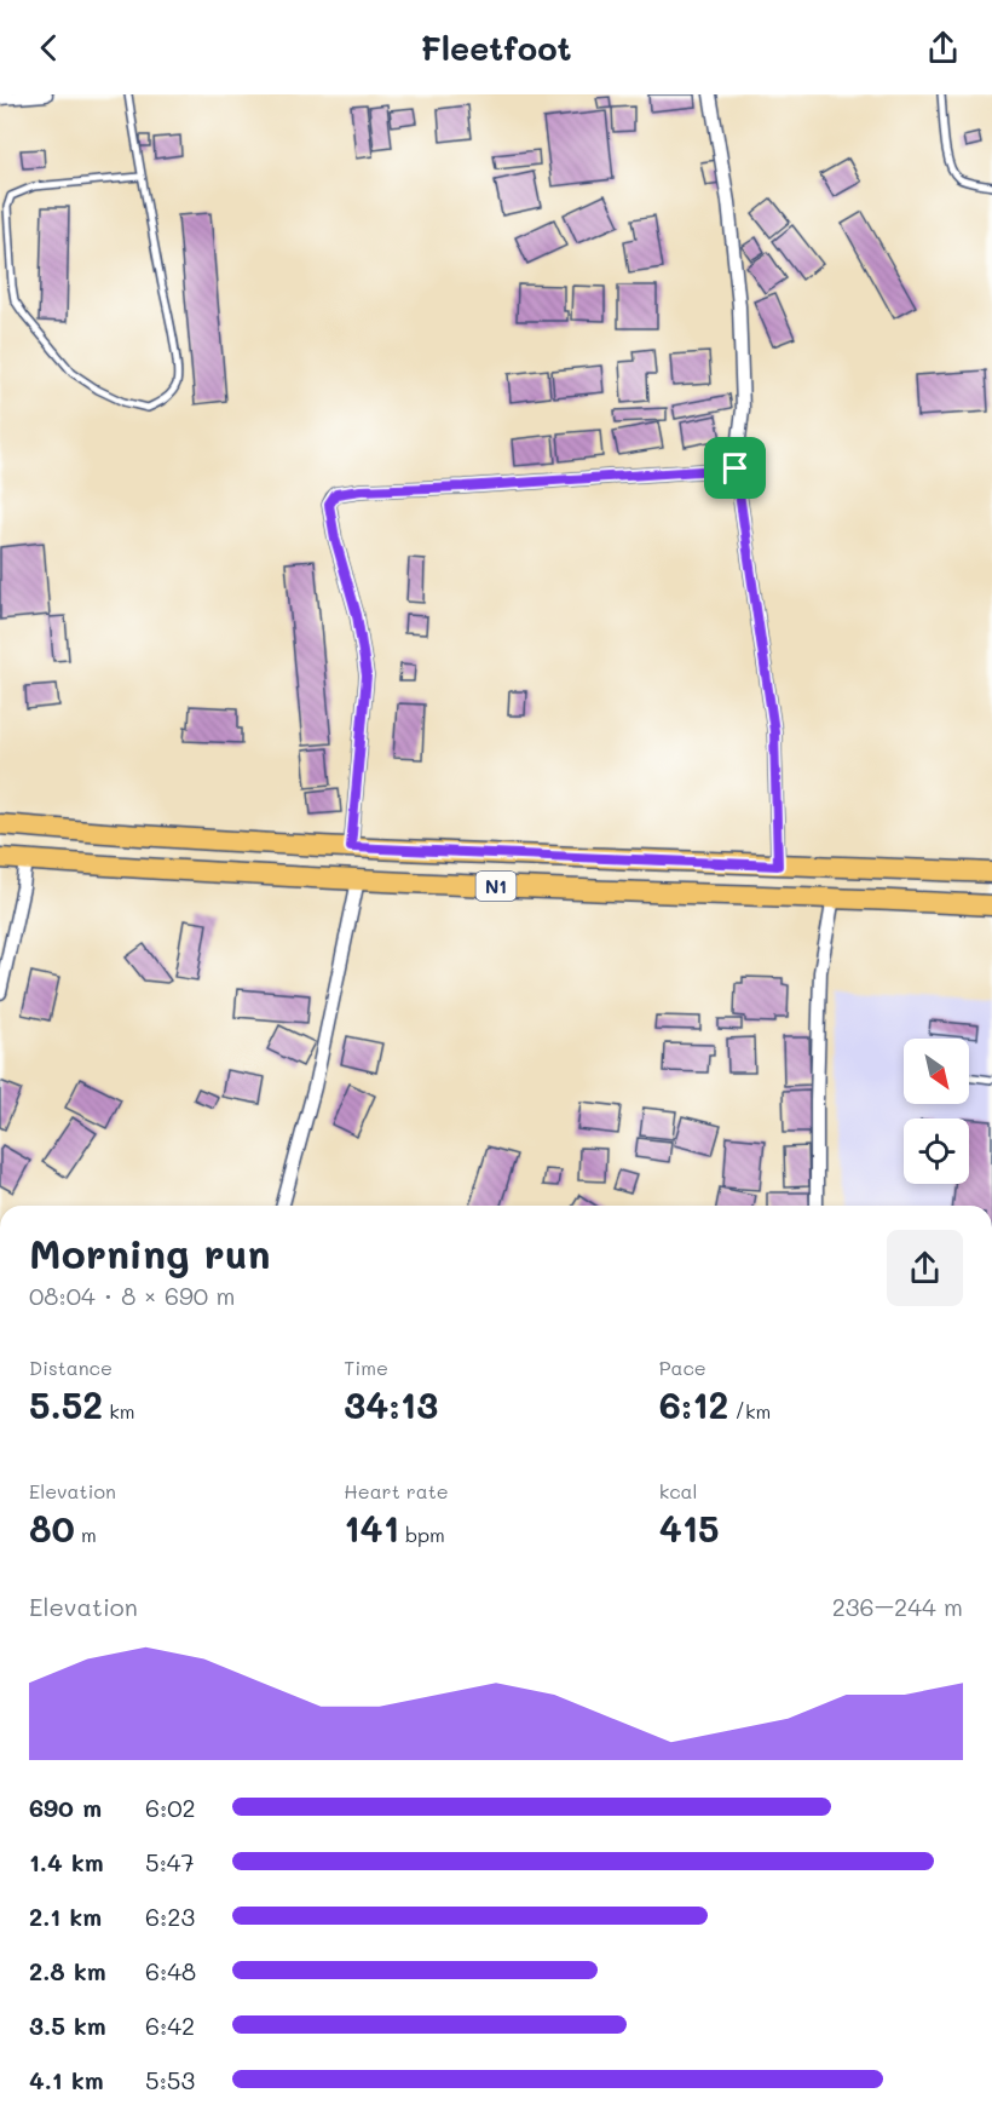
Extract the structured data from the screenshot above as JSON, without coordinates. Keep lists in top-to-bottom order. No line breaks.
{"streets":{"main road":["N1"]},"north":"bottom right","page":{"header":"Fleetfoot","heading":["Morning run","08:04 · 8 × 690 m"],"stats":[["Distance","5.52 km"],["Time","34:13"],["Pace","6:12 /km"],["Elevation","80 m"],["Heart rate","141 bpm"],["kcal","415"]],"chart":["Elevation","236–244 m"],"list":[{"name":"690 m","note":"6:02"},{"name":"1.4 km","note":"5:47"},{"name":"2.1 km","note":"6:23"},{"name":"2.8 km","note":"6:48"},{"name":"3.5 km","note":"6:42"},{"name":"4.1 km","note":"5:53"}]}}
